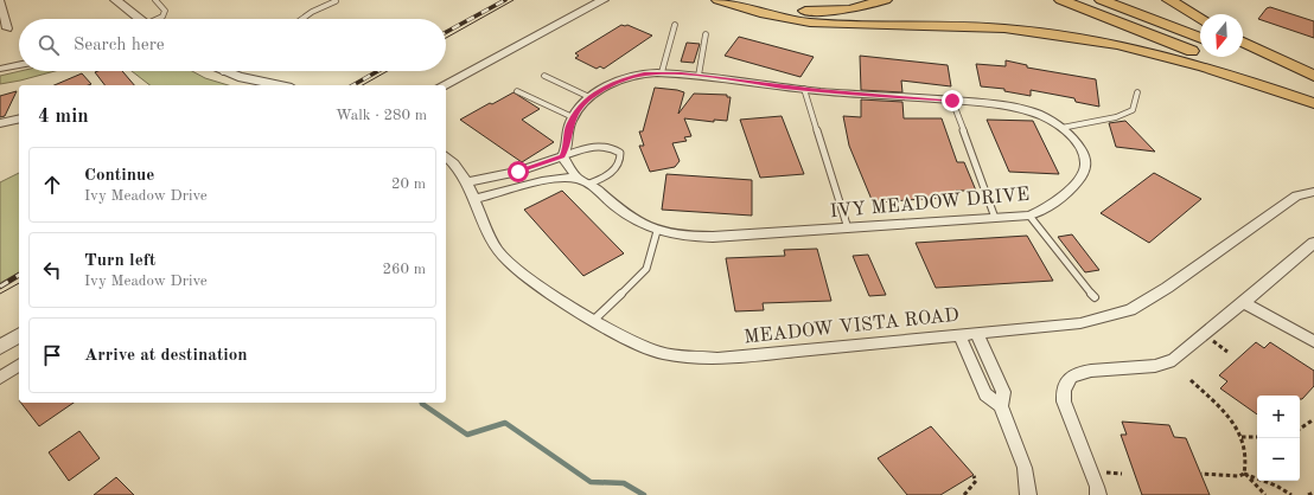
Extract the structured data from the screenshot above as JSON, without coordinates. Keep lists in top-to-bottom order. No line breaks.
{"streets":{"street":["IVY MEADOW DRIVE","MEADOW VISTA ROAD"]},"crossings":[["IVY MEADOW DRIVE","MEADOW VISTA ROAD"]],"north":"bottom","page":{"search":"Search here","heading":["4 min","Walk · 280 m"],"list":[["Continue","Ivy Meadow Drive","20 m"],["Turn left","Ivy Meadow Drive","260 m"],"Arrive at destination"],"map_buttons":["+","−"]}}
